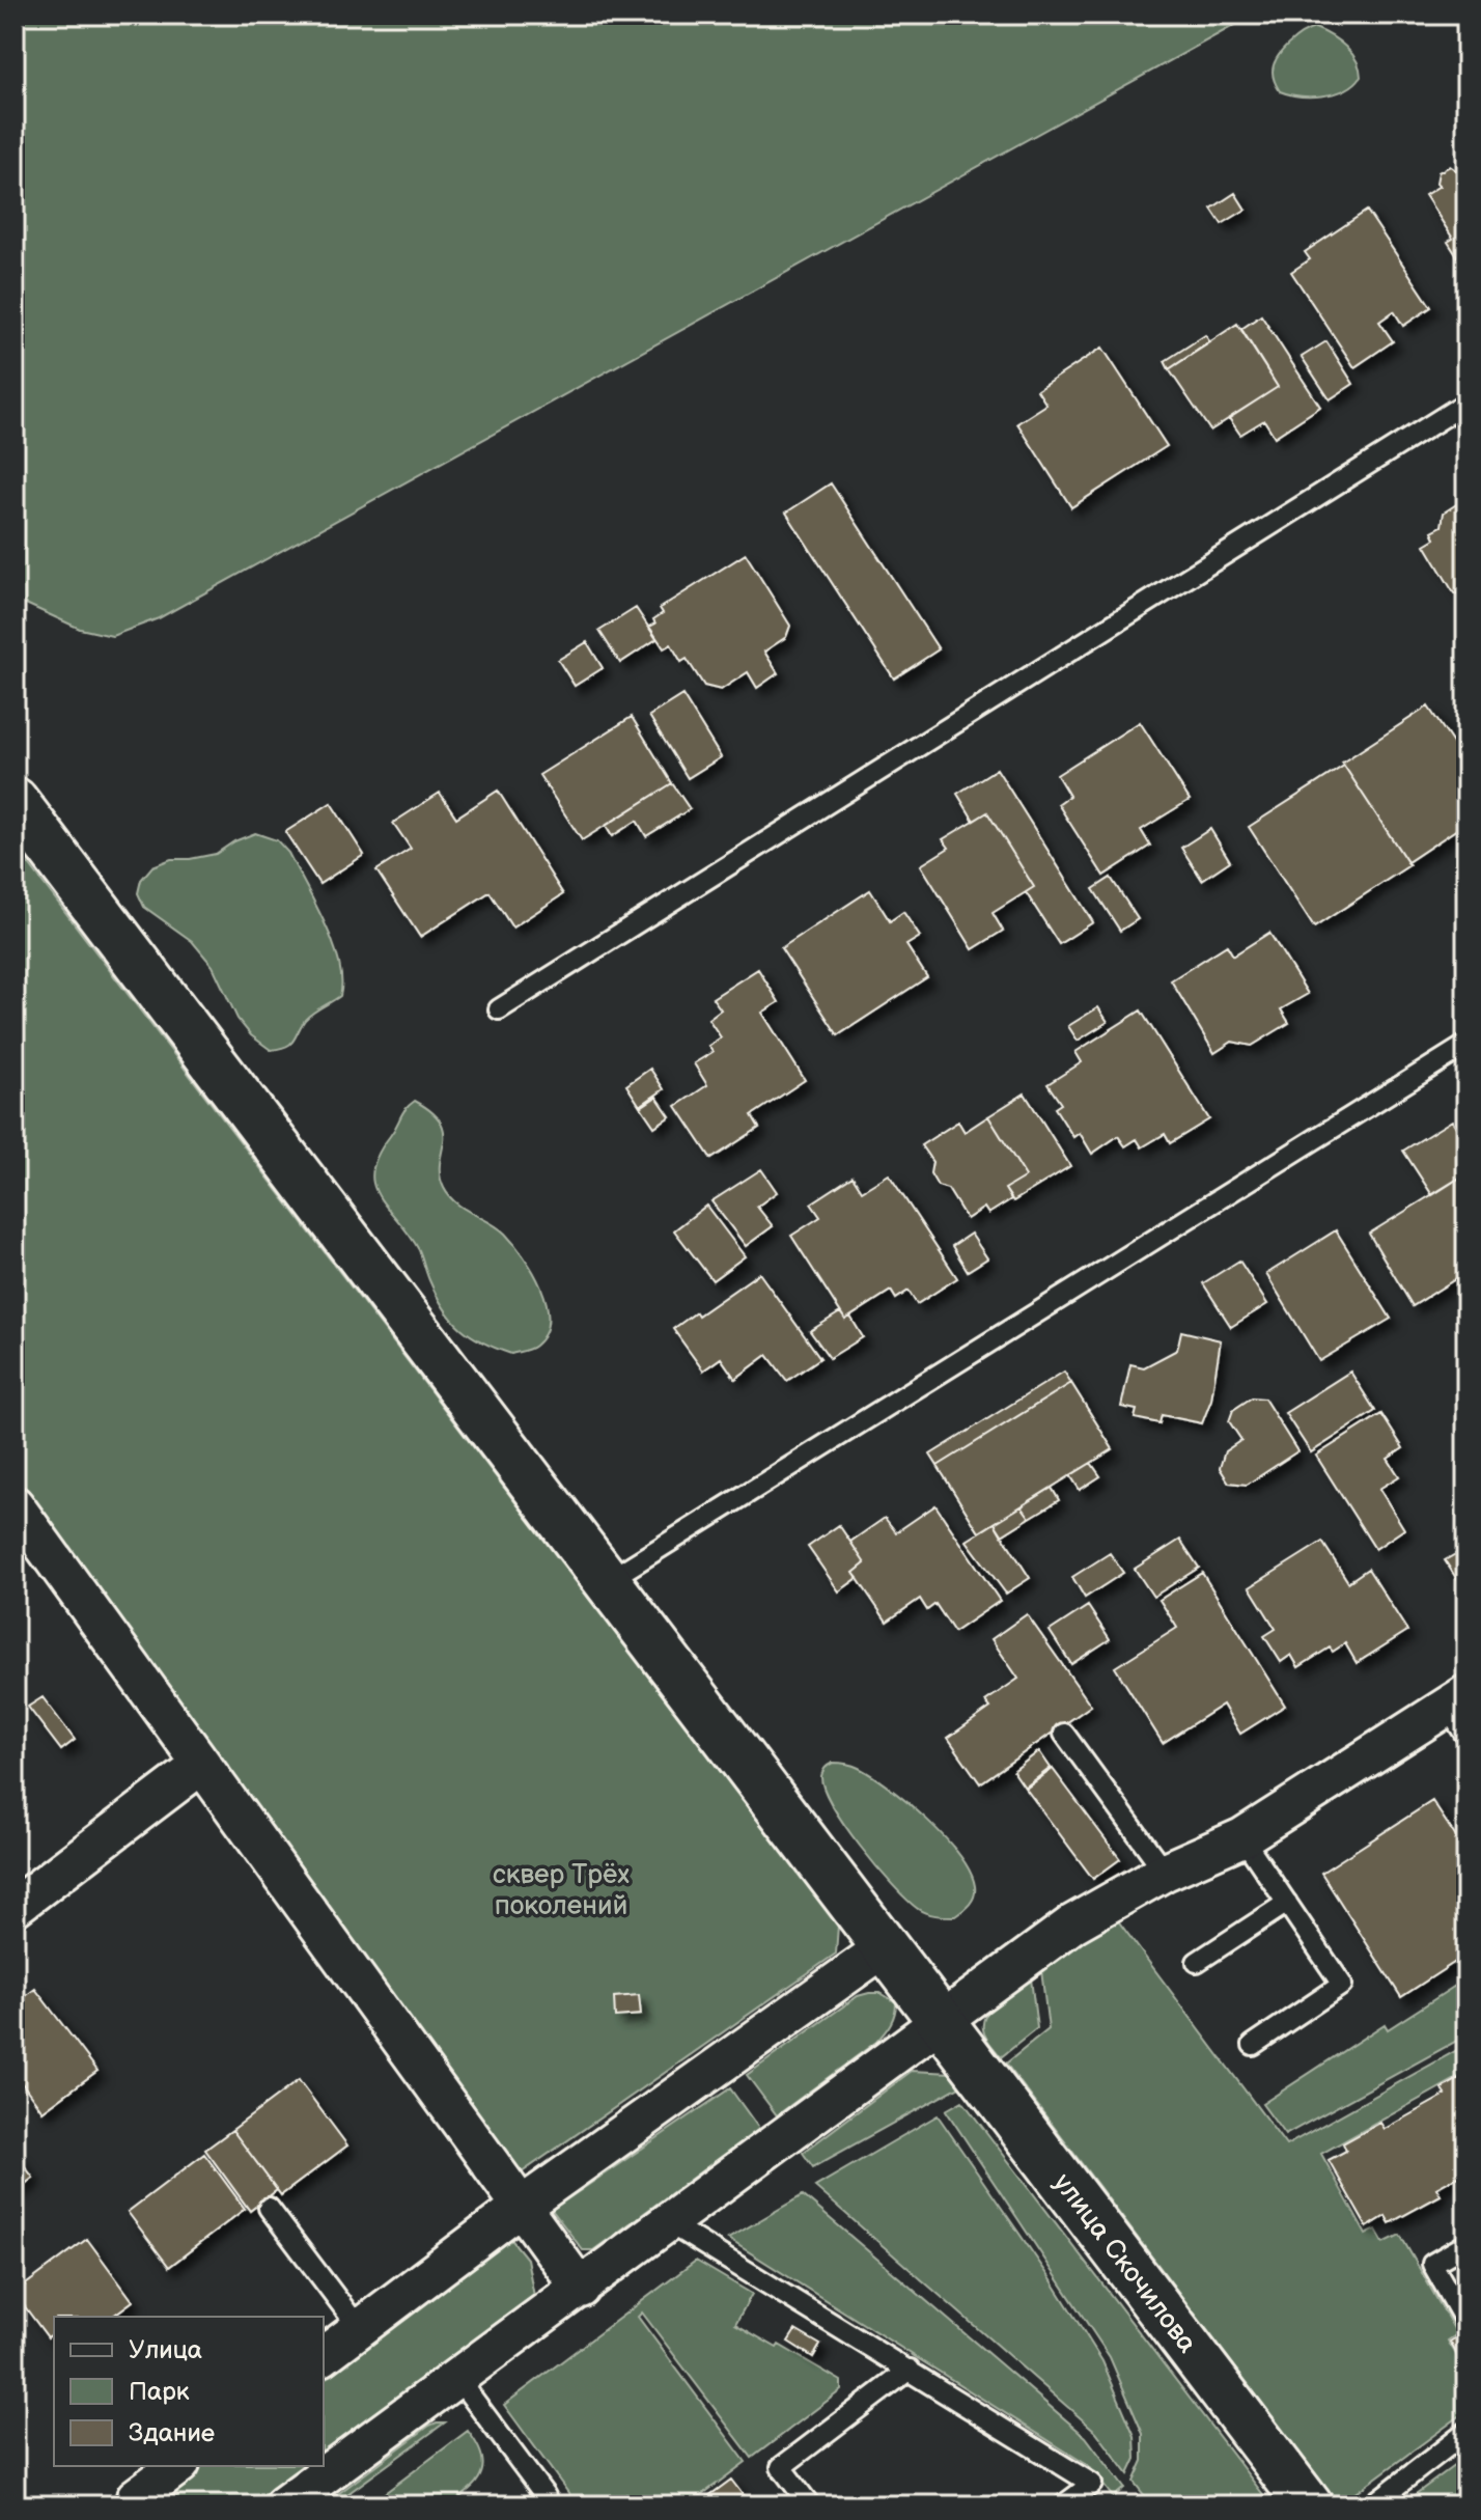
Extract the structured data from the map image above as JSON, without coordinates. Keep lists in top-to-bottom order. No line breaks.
{"streets":{"street":["улица Скочилова"]},"parks":["сквер Трёх поколений"],"legend":["Улица","Парк","Здание"]}
